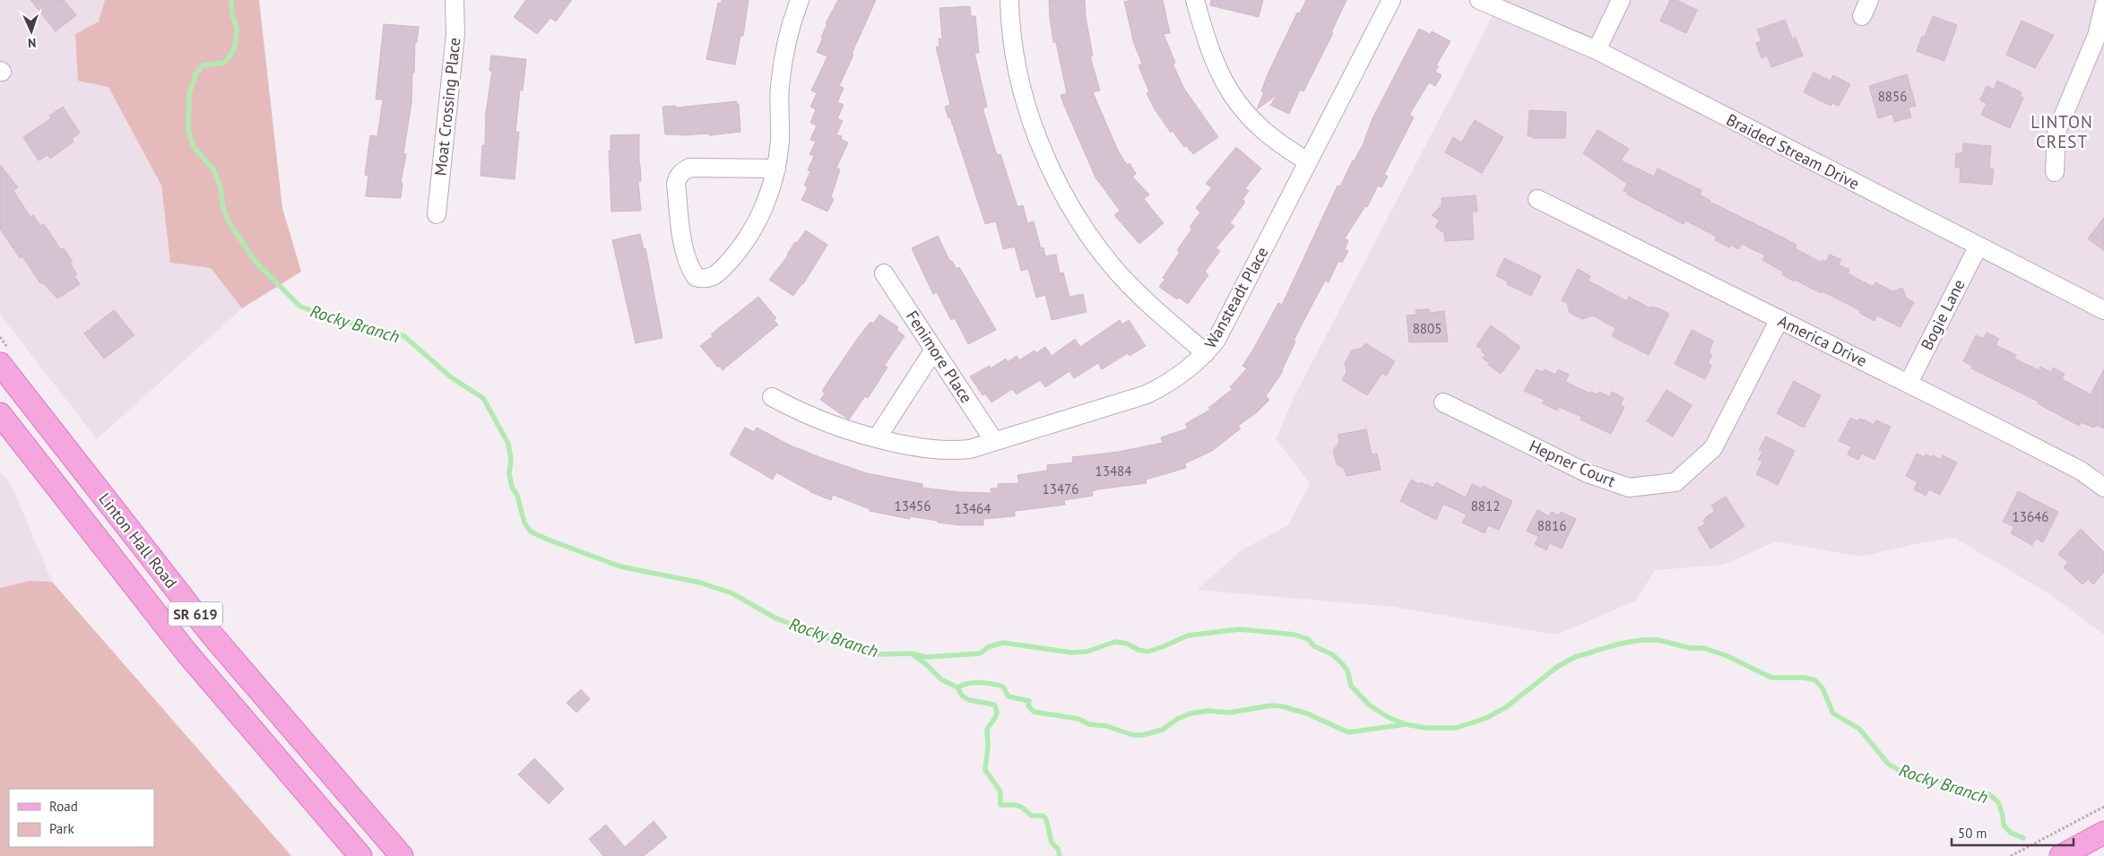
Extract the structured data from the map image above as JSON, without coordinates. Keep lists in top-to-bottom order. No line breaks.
{"streets":{"main road":["Linton Hall Road","SR 619"],"street":["Moat Crossing Place","Braided Stream Drive","Wansteadt Place","Bogie Lane","America Drive","Fenimore Place","Hepner Court"]},"crossings":[["Braided Stream Drive","Bogie Lane"],["Wansteadt Place","Fenimore Place"],["Bogie Lane","America Drive"],["America Drive","Hepner Court"]],"districts":["LINTON CREST"],"water":["Rocky Branch"],"house_numbers":["8856","8805","13484","13476","13456","8812","13464","13646","8816"],"legend":["Road","Park"],"scale_bar":"50 m","north":"bottom"}
